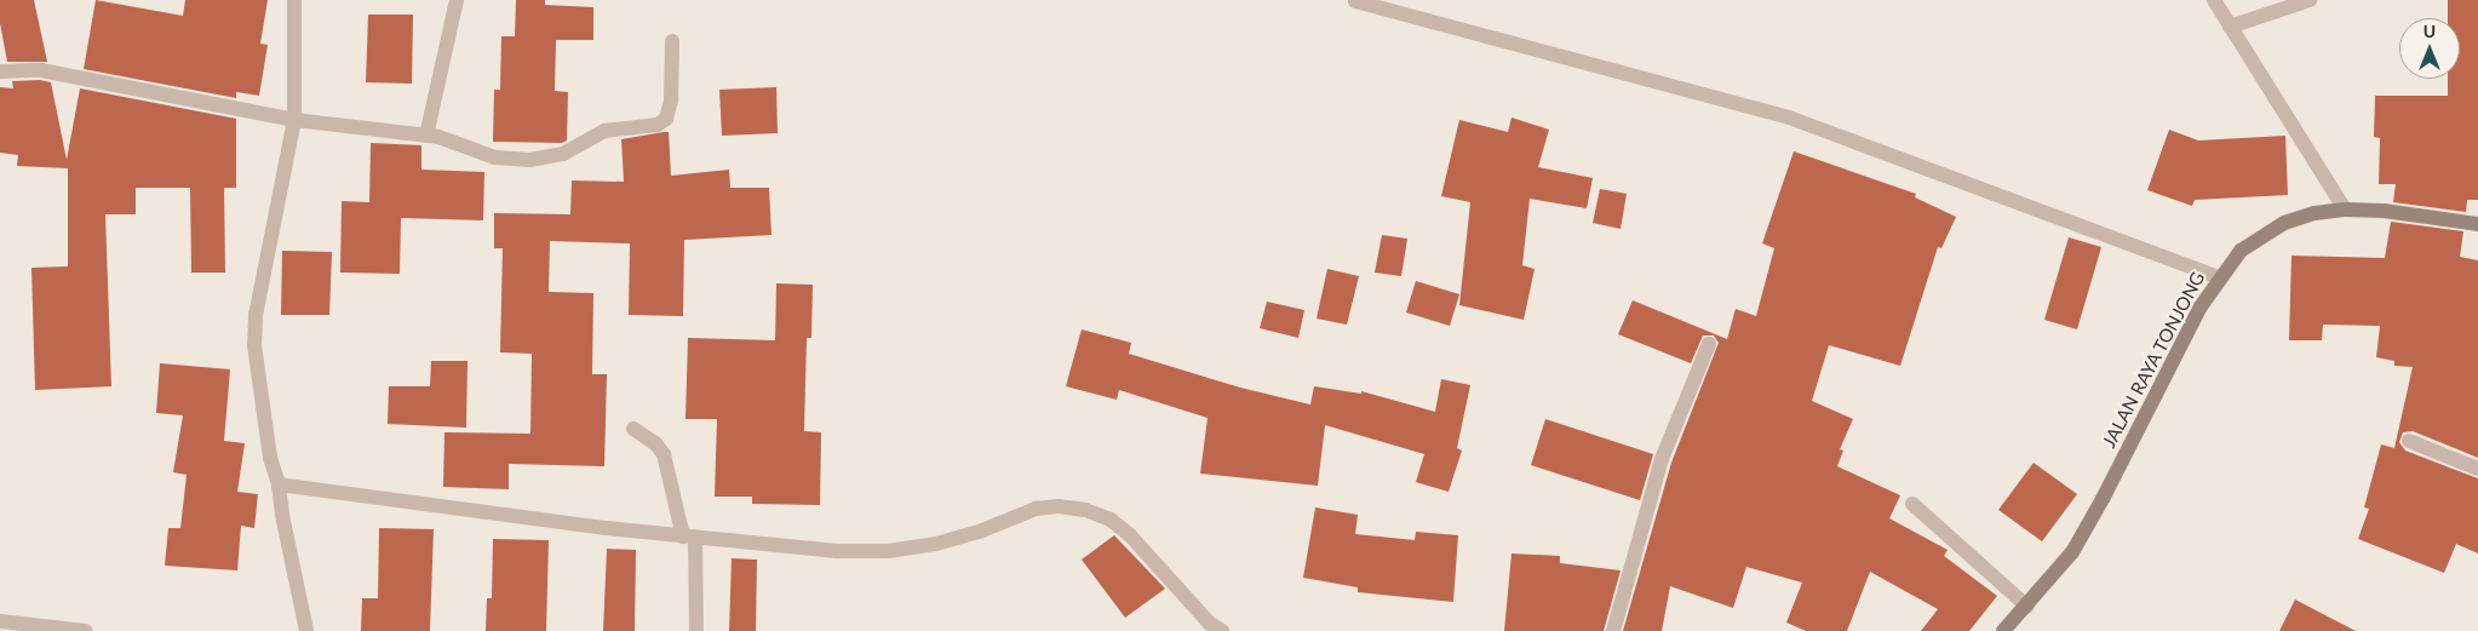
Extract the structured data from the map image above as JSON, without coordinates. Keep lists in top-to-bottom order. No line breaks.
{"streets":{"main road":["JALAN RAYA TONJONG"]},"north":"top"}
